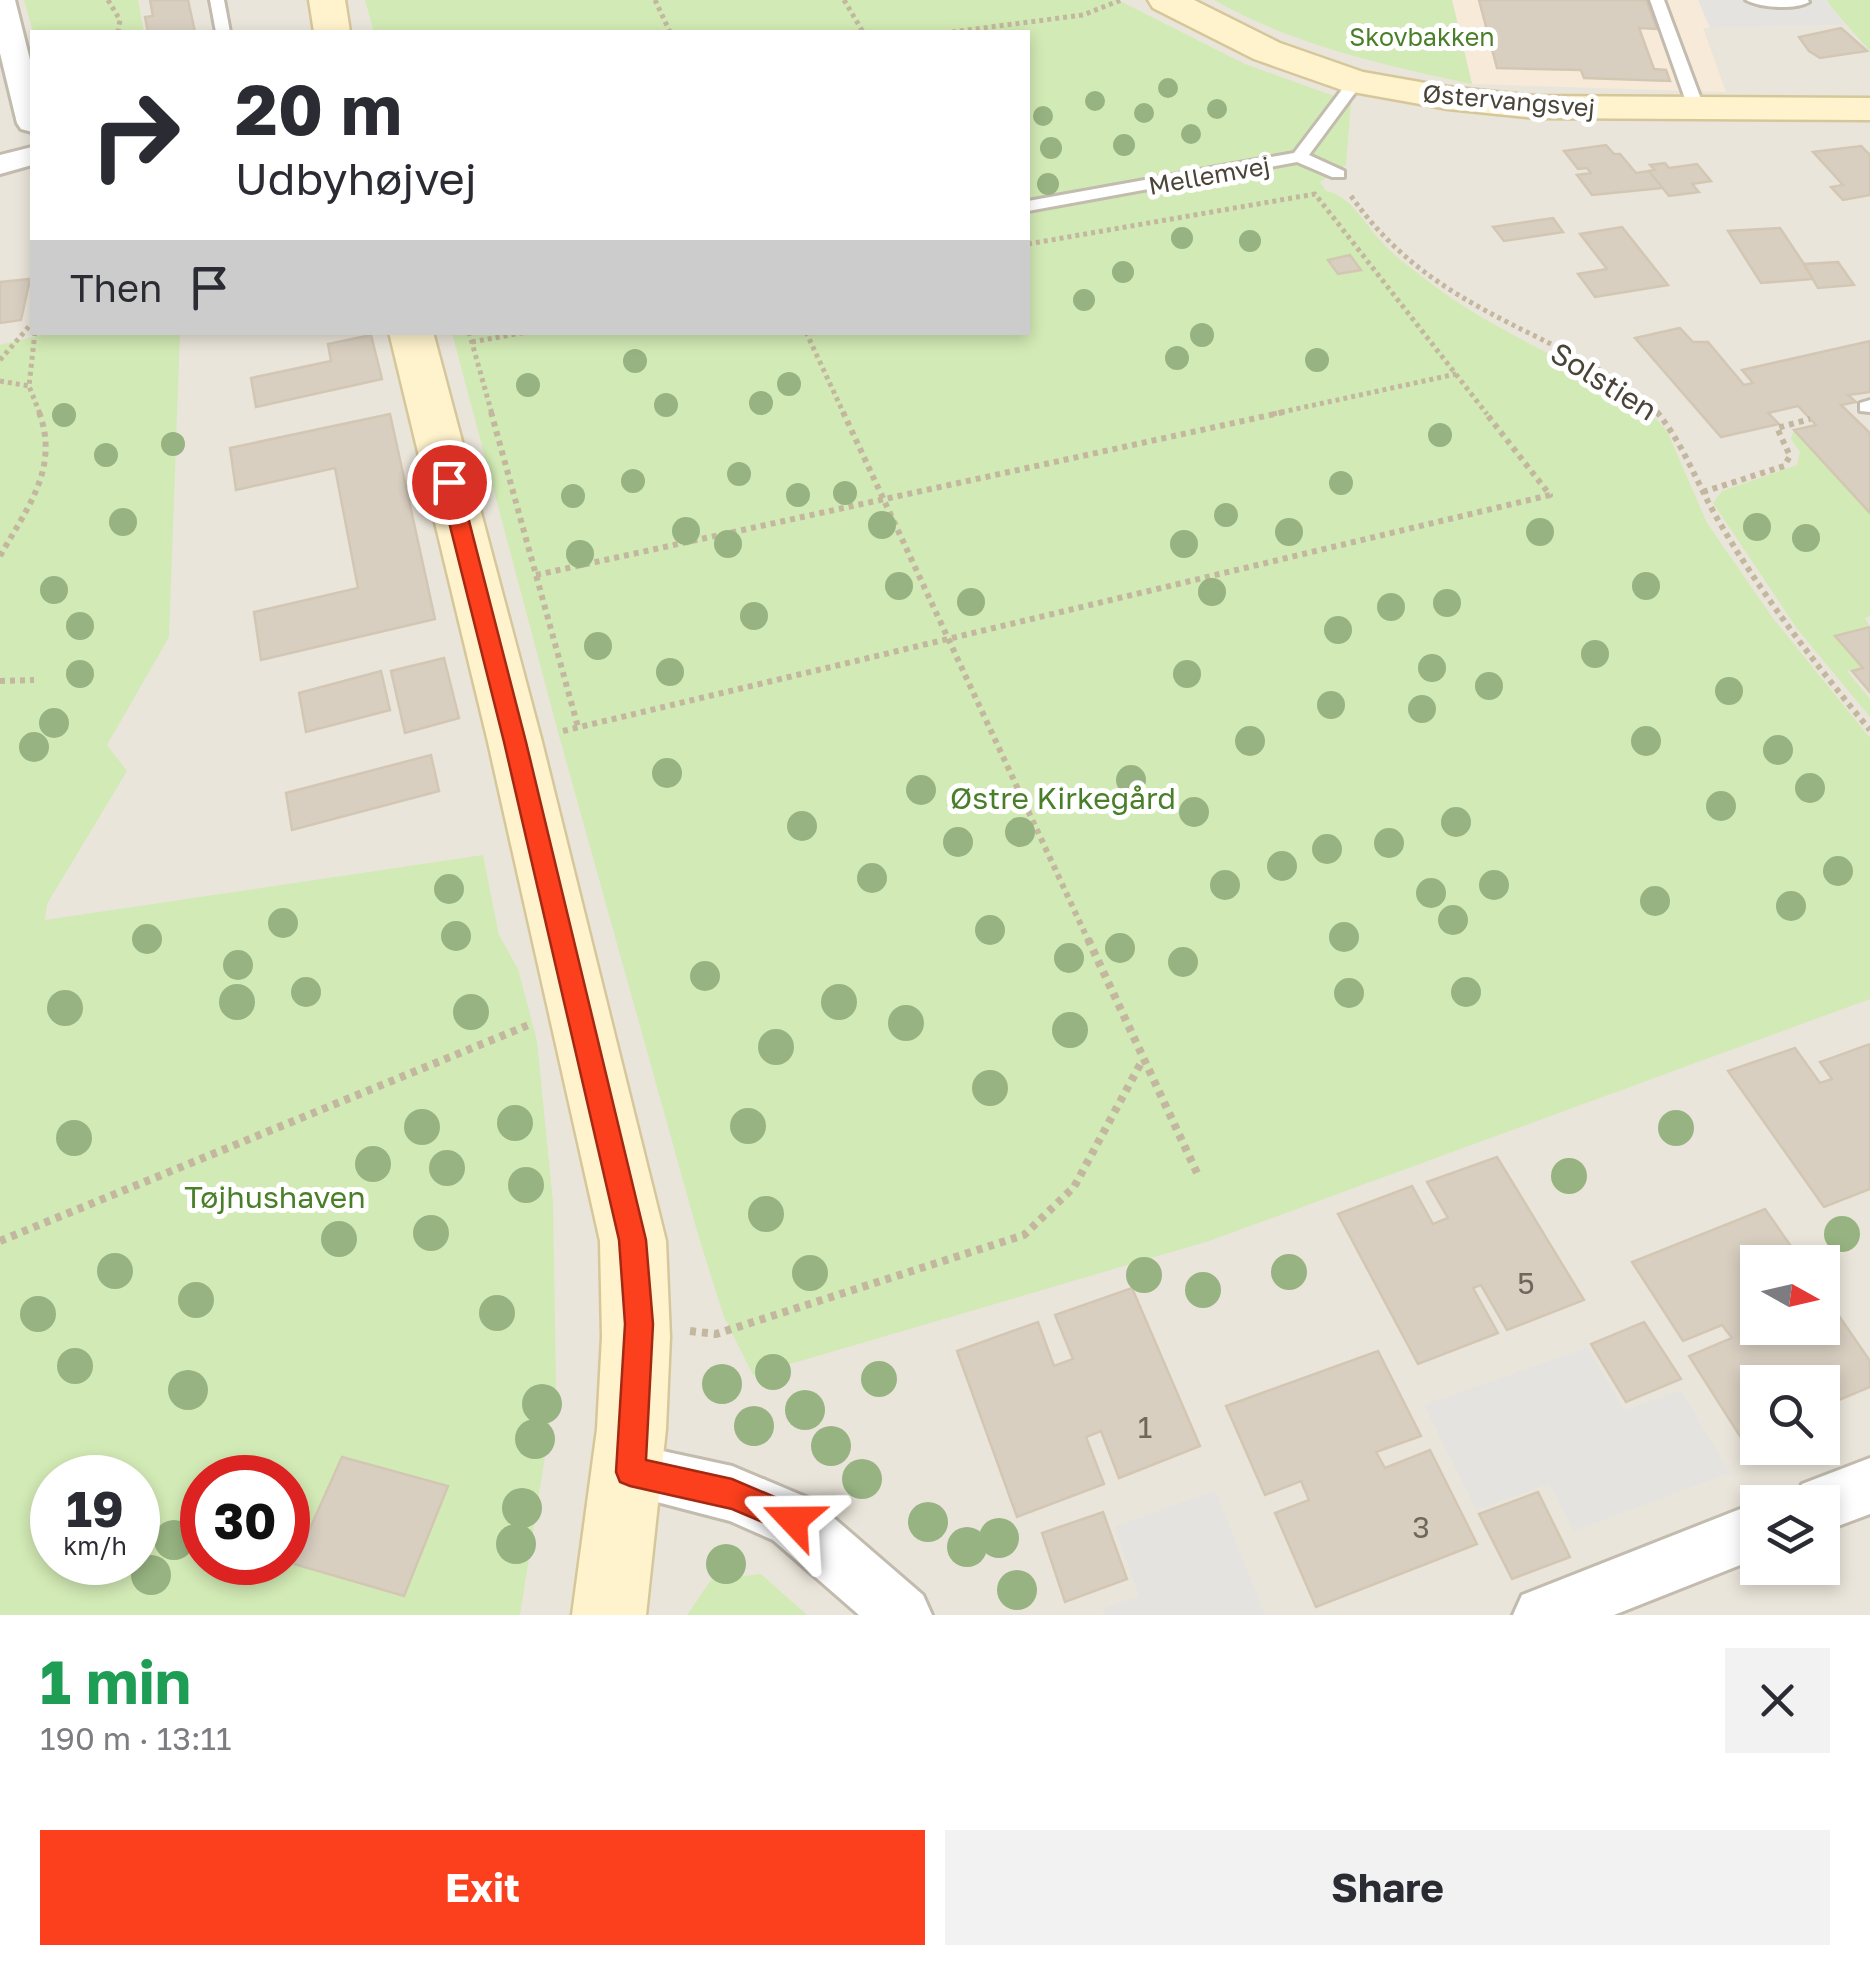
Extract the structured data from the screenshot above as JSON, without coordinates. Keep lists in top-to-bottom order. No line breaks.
{"streets":{"street":["Østervangsvej"],"lane":["Mellemvej"],"path":["Solstien"]},"crossings":[["Østervangsvej","Mellemvej"]],"parks":["Skovbakken","Østre Kirkegård","Tøjhushaven"],"house_numbers":["5","1","3"],"north":"right","page":{"turn":["20 m","Udbyhøjvej"],"then":"Then","speed":"19 km/h","limit":"30","heading":["1 min","190 m · 13:11"],"buttons":["Exit","Share"]}}
